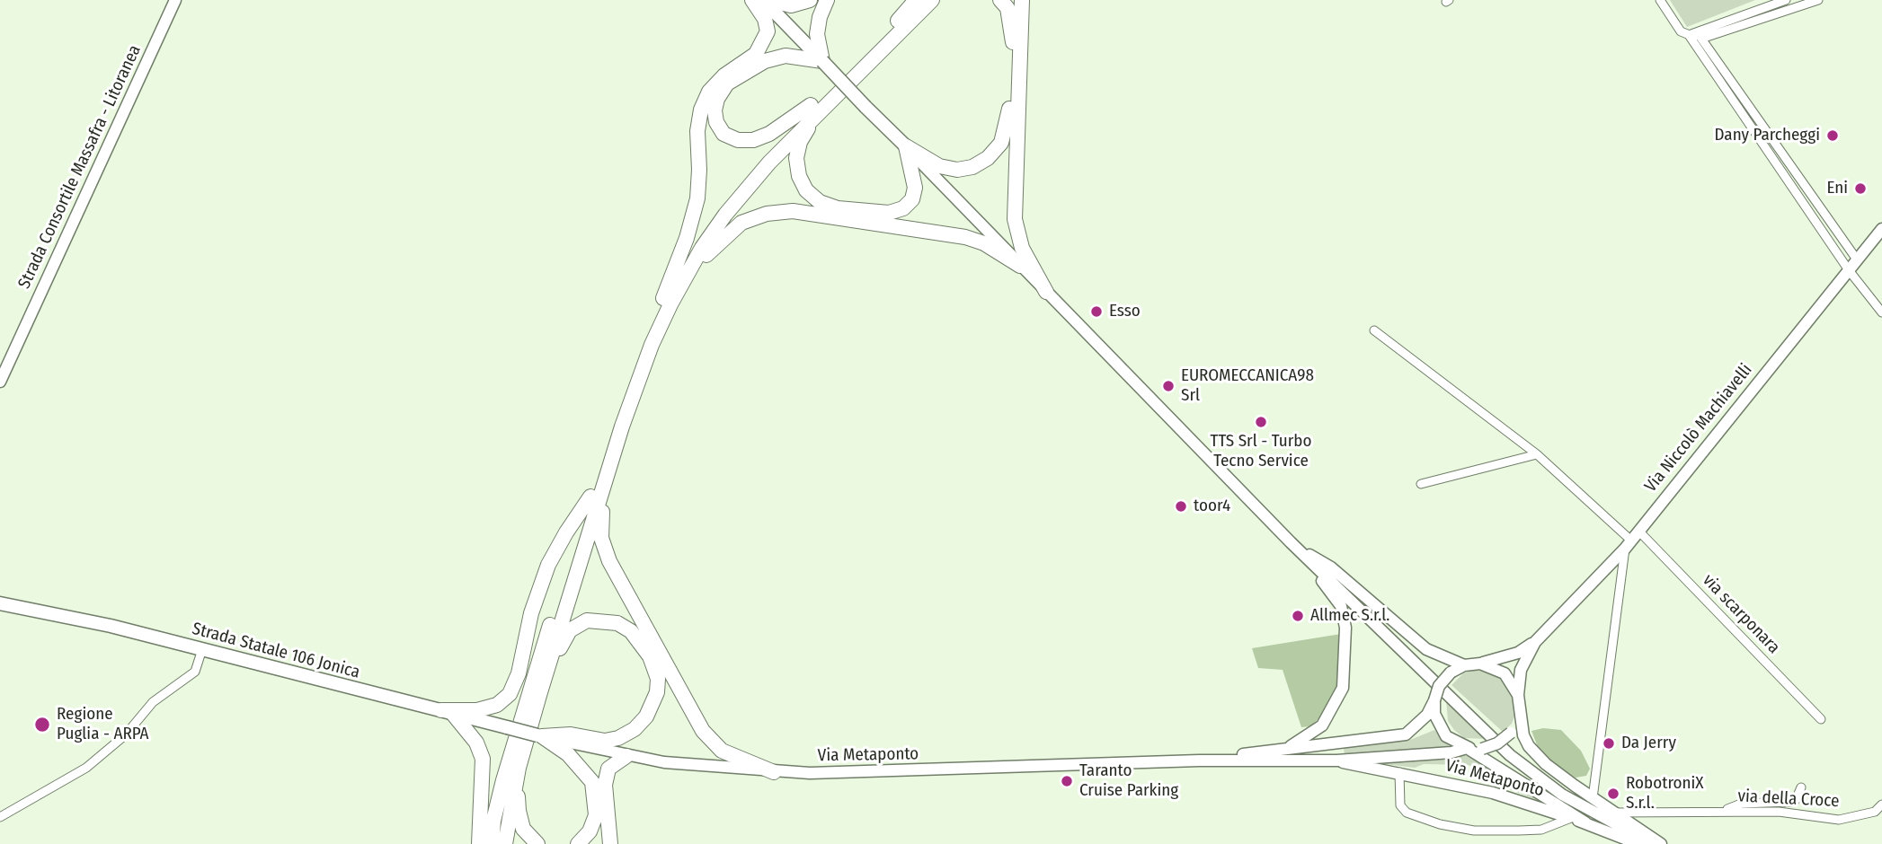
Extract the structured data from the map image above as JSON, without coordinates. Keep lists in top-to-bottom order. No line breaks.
{"streets":{"main road":["Strada Consortile Massafra - Litoranea","Via Niccolò Machiavelli","Strada Statale 106 Jonica","Via Metaponto"],"street":["via scarponara","via della Croce"]},"crossings":[["Via Niccolò Machiavelli","via scarponara"],["Strada Statale 106 Jonica","Via Metaponto"]],"places":["Dany Parcheggi","Eni","Esso","EUROMECCANICA98 Srl","TTS Srl - Turbo Tecno Service","toor4","Allmec S.r.l.","Regione Puglia - ARPA","Da Jerry","Taranto Cruise Parking","RobotroniX S.r.l."]}
